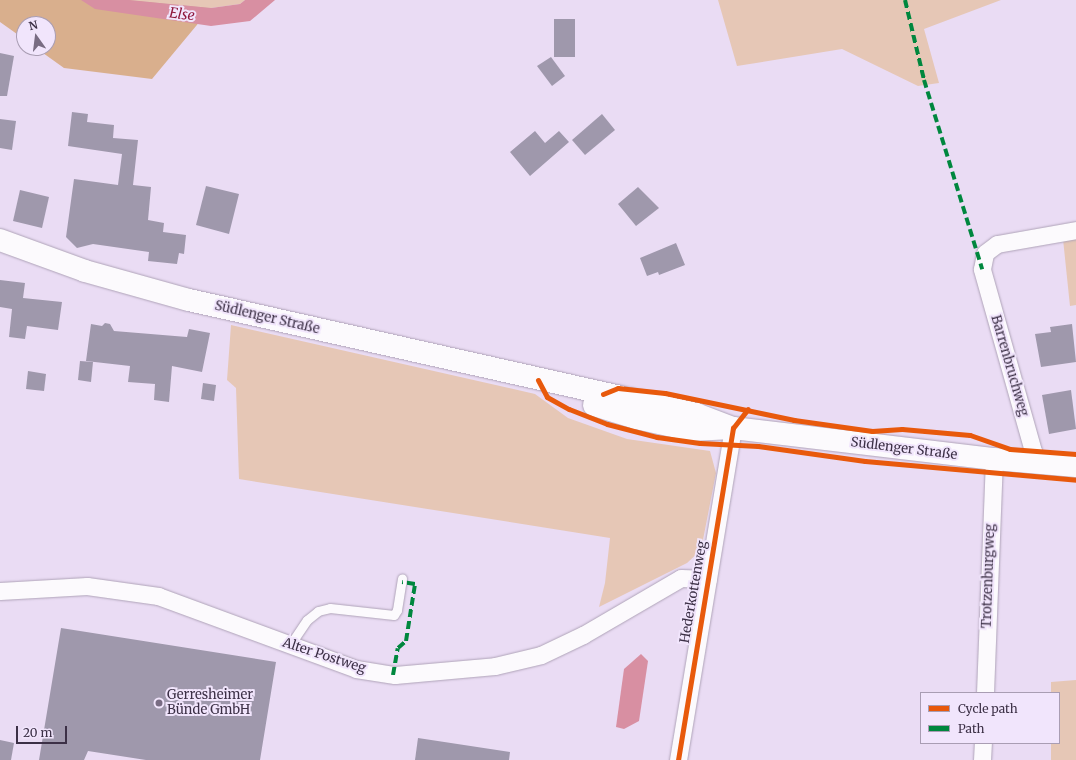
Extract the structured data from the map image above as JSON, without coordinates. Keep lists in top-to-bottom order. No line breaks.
{"streets":{"main road":["Südlenger Straße"],"street":["Barrenbruchweg","Trotzenburgweg","Hederkottenweg","Alter Postweg"]},"crossings":[["Südlenger Straße","Barrenbruchweg"],["Südlenger Straße","Trotzenburgweg"],["Südlenger Straße","Hederkottenweg"],["Hederkottenweg","Alter Postweg"]],"water":["Else"],"places":["Gerresheimer Bünde GmbH"],"legend":["Cycle path","Path"],"scale_bar":"20 m","north":"top"}
